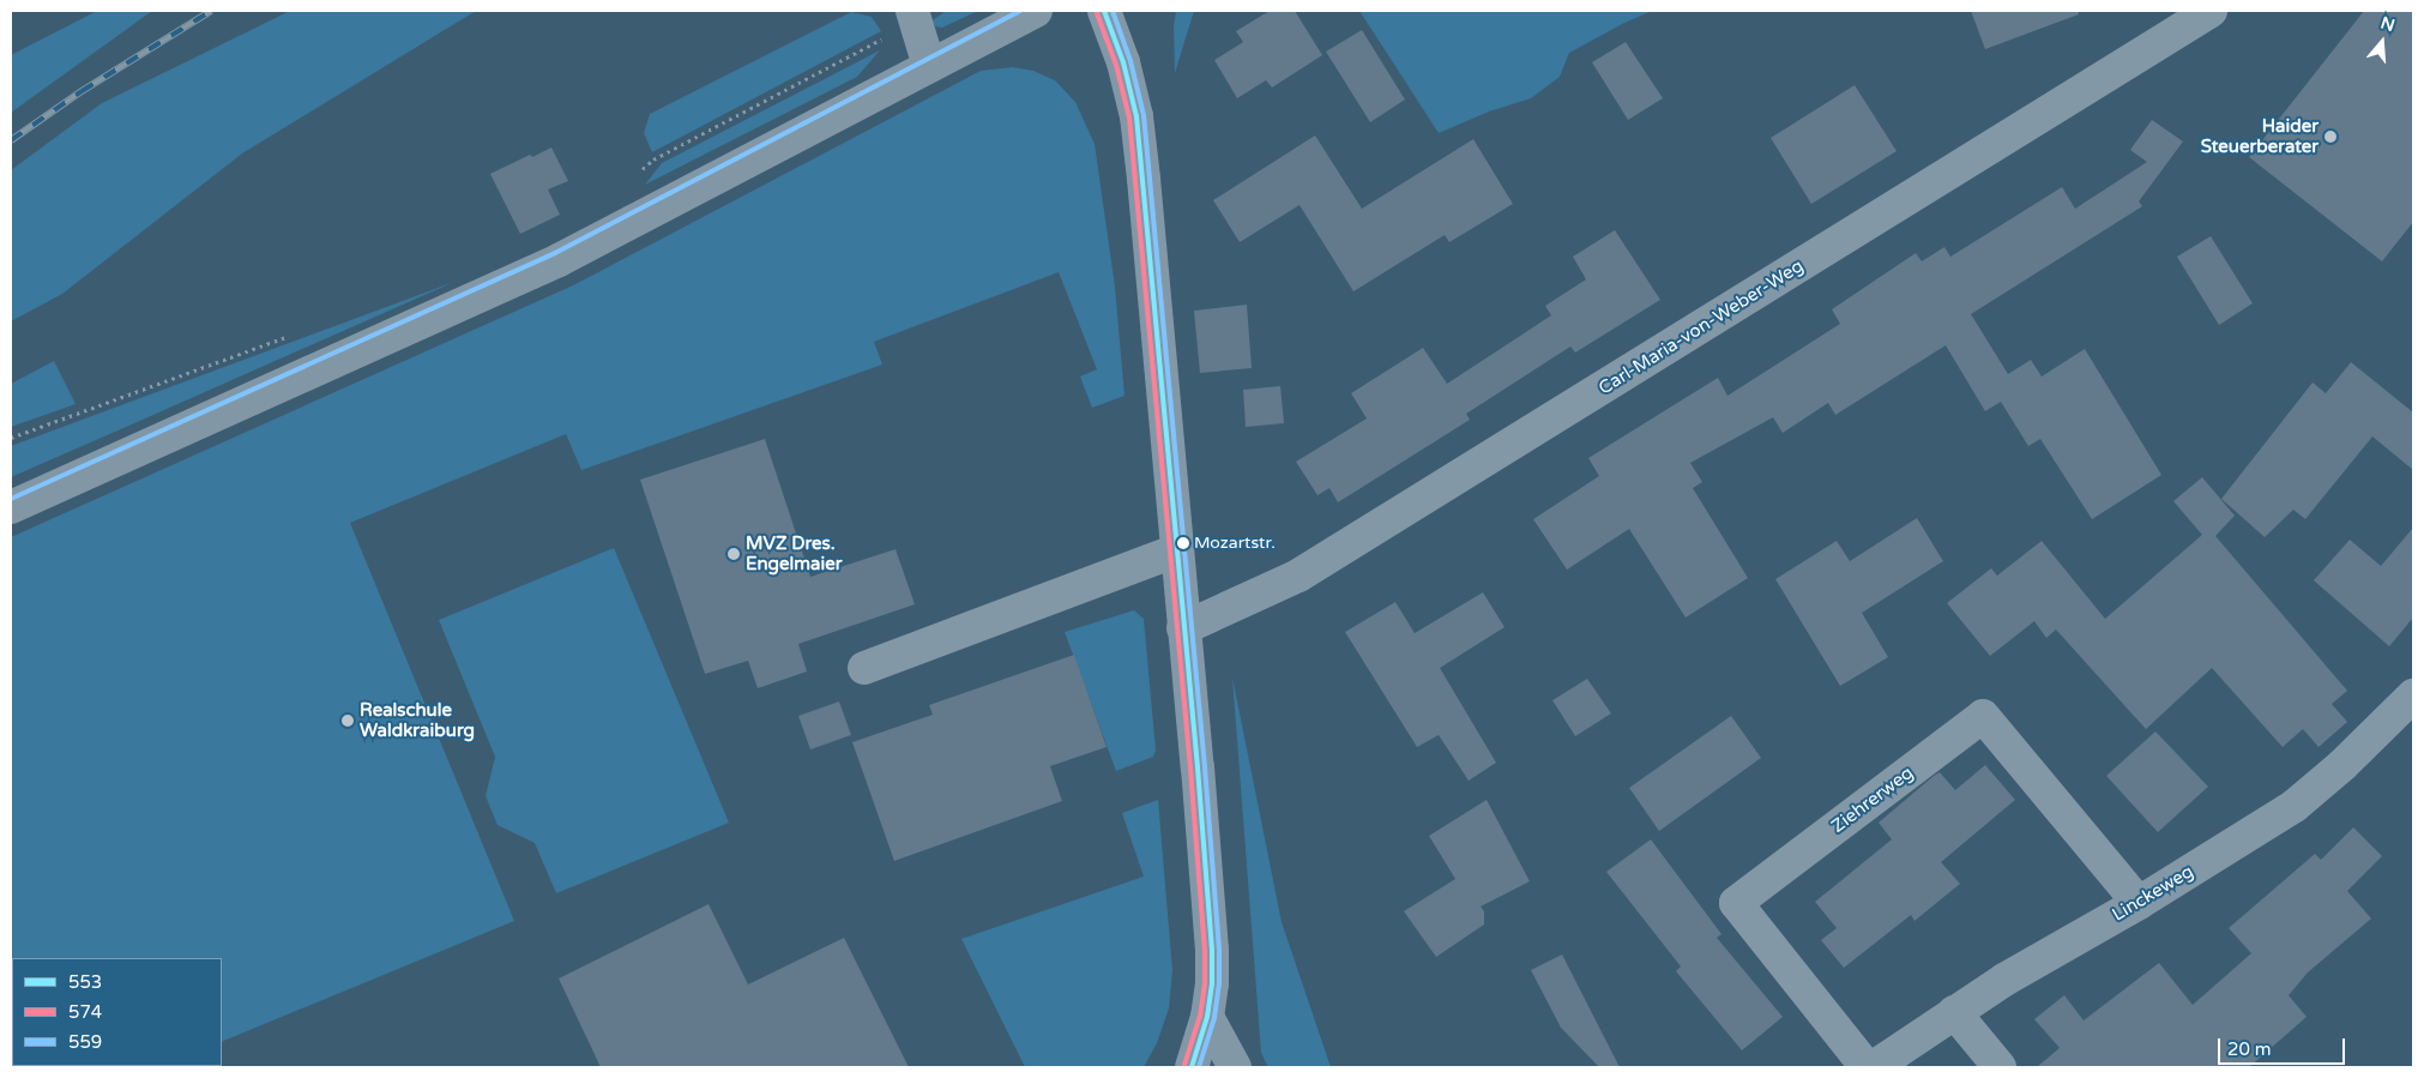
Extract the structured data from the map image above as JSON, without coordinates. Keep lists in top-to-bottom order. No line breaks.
{"streets":{"street":["Carl-Maria-von-Weber-Weg","Ziehrerweg","Linckeweg"]},"crossings":[["Ziehrerweg","Linckeweg"]],"places":["Haider Steuerberater","Mozartstr.","MVZ Dres. Engelmaier","Realschule Waldkraiburg"],"lines":["transit line 553","transit line 559","transit line 574"],"legend":["553","574","559"],"scale_bar":"20 m","north":"top"}
